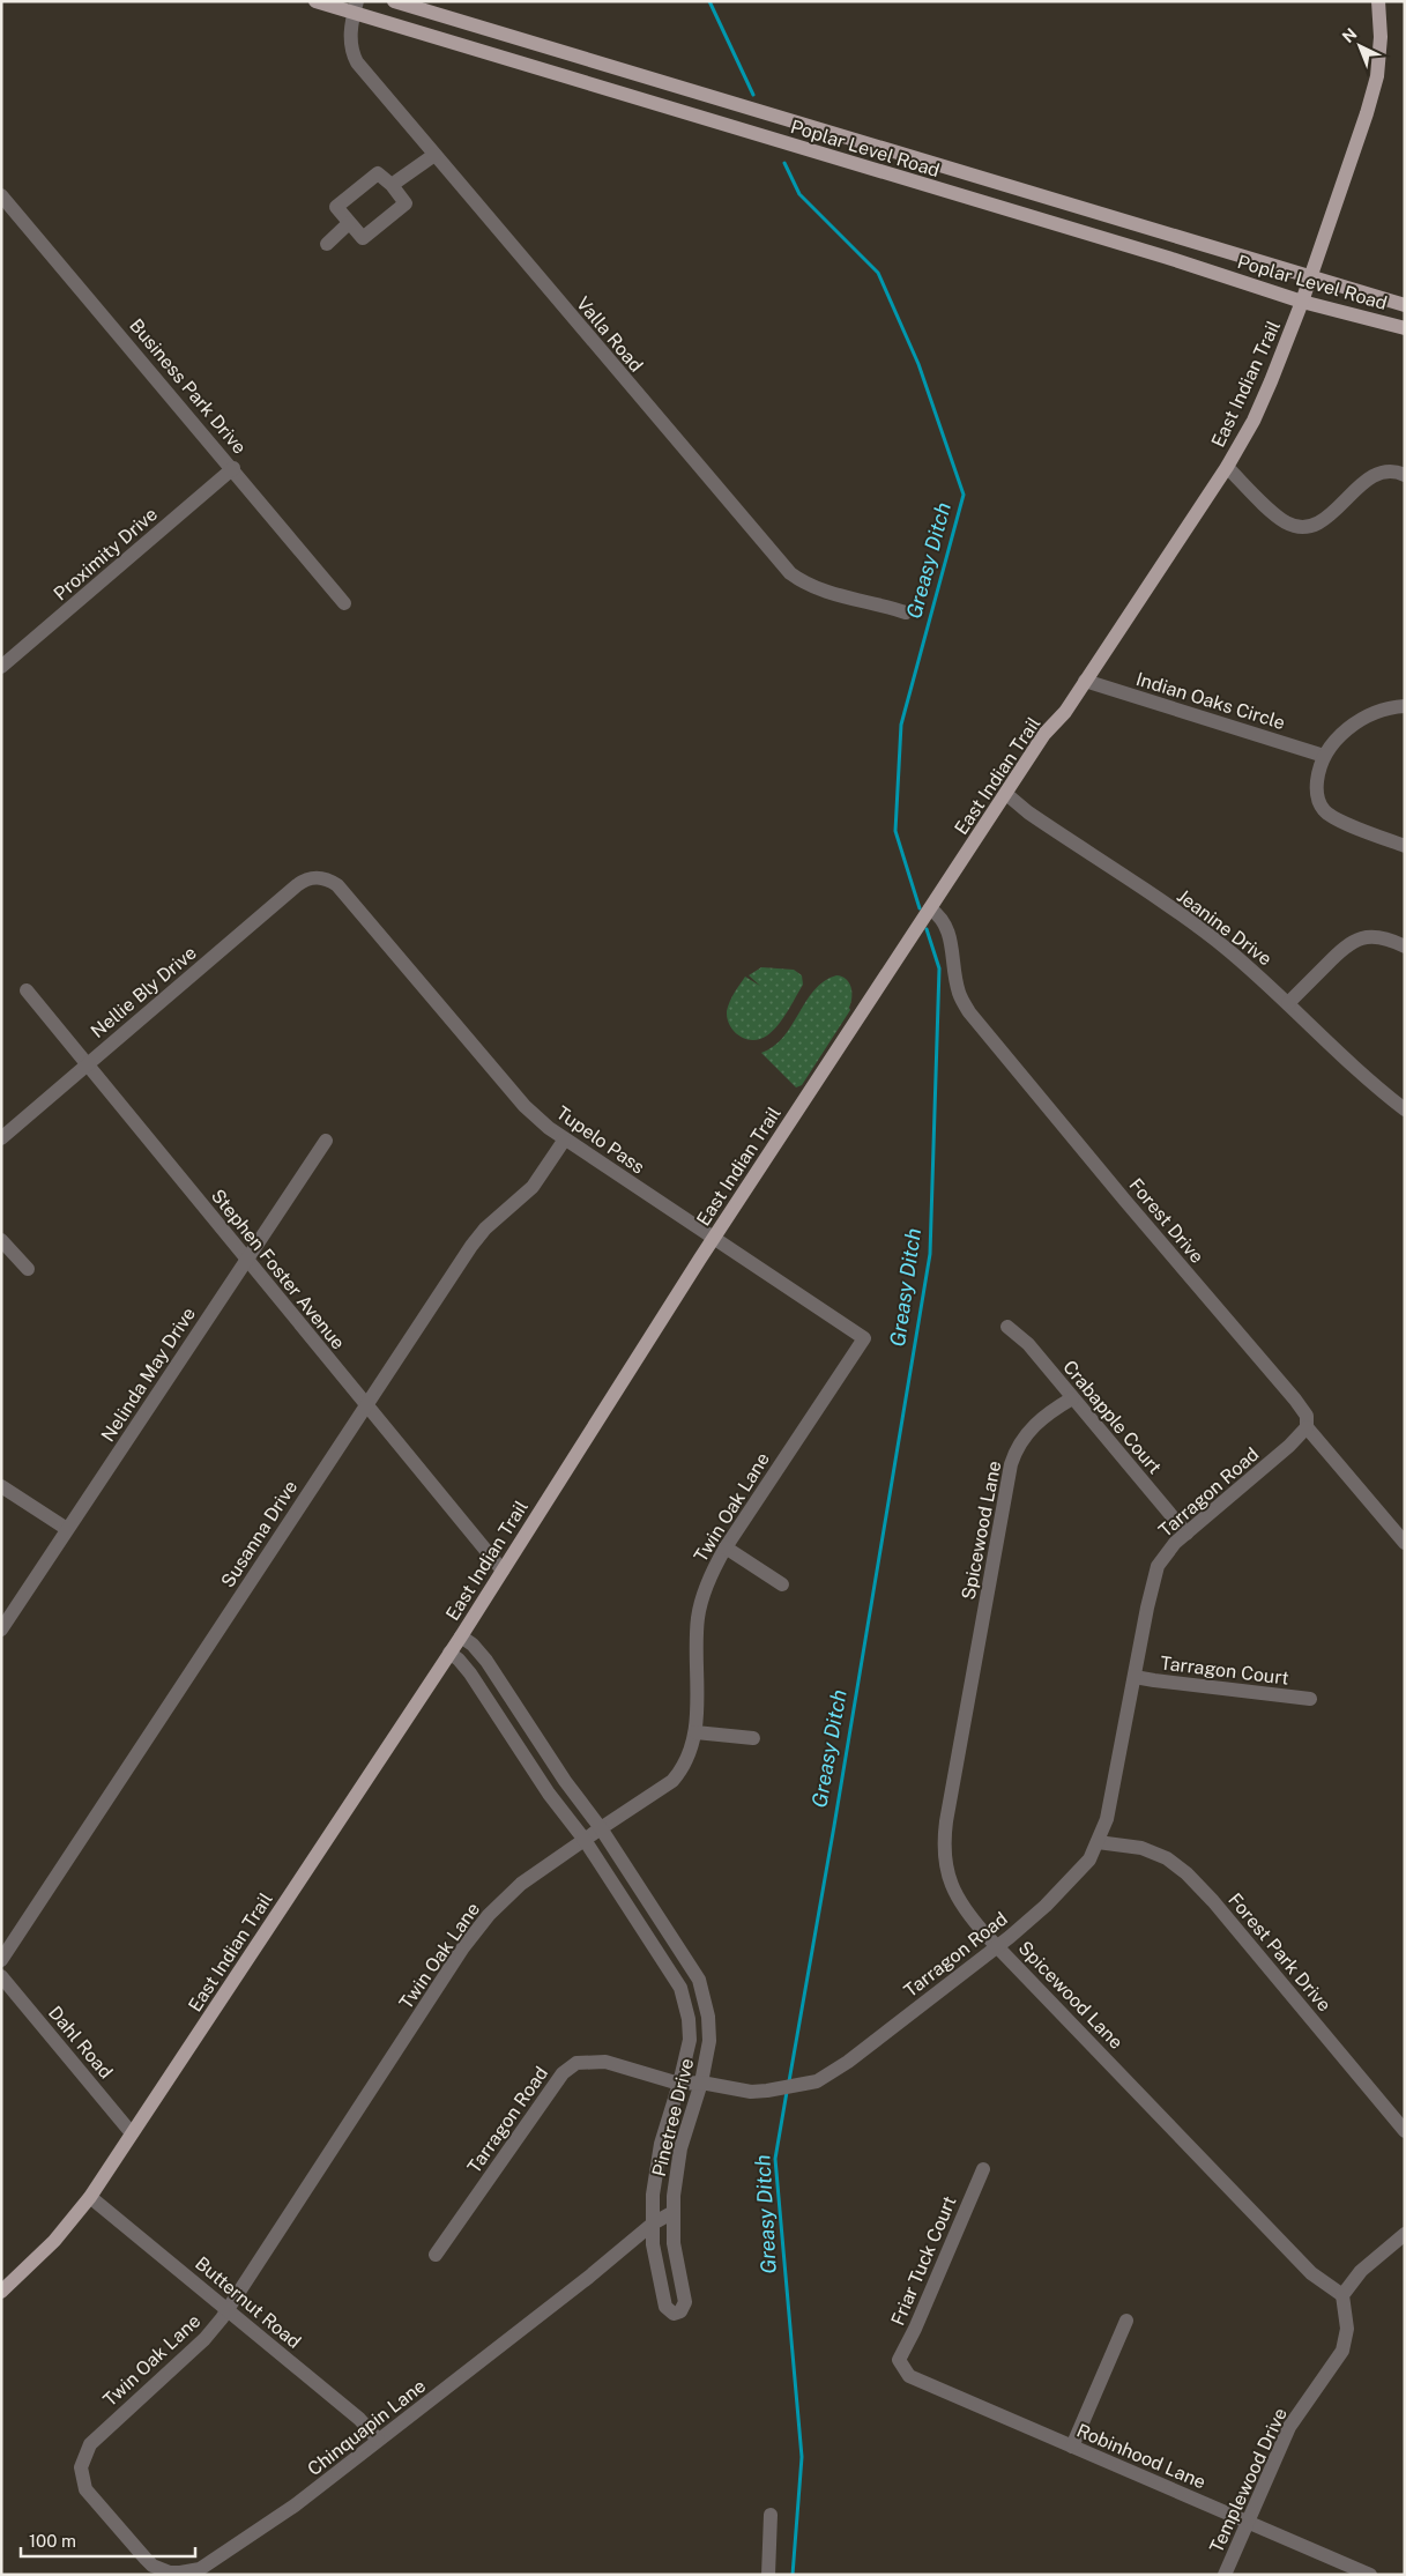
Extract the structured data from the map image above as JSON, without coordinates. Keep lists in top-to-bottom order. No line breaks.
{"streets":{"main road":["Poplar Level Road","East Indian Trail"],"street":["Valla Road","Business Park Drive","Proximity Drive","Indian Oaks Circle","Jeanine Drive","Nellie Bly Drive","Tupelo Pass","Forest Drive","Stephen Foster Avenue","Nelinda May Drive","Crabapple Court","Tarragon Road","Twin Oak Lane","Spicewood Lane","Susanna Drive","Tarragon Court","Forest Park Drive","Dahl Road","Pinetree Drive","Friar Tuck Court","Butternut Road","Chinquapin Lane","Robinhood Lane","Templewood Drive"]},"crossings":[["Poplar Level Road","Valla Road"],["Poplar Level Road","East Indian Trail"],["East Indian Trail","Indian Oaks Circle"],["East Indian Trail","Jeanine Drive"],["East Indian Trail","Tupelo Pass"],["East Indian Trail","Forest Drive"],["East Indian Trail","Stephen Foster Avenue"],["East Indian Trail","Dahl Road"],["East Indian Trail","Pinetree Drive"],["East Indian Trail","Butternut Road"],["Business Park Drive","Proximity Drive"],["Nellie Bly Drive","Tupelo Pass"],["Nellie Bly Drive","Stephen Foster Avenue"],["Tupelo Pass","Twin Oak Lane"],["Tupelo Pass","Susanna Drive"],["Forest Drive","Tarragon Road"],["Stephen Foster Avenue","Nelinda May Drive"],["Stephen Foster Avenue","Susanna Drive"],["Crabapple Court","Tarragon Road"],["Crabapple Court","Spicewood Lane"],["Tarragon Road","Spicewood Lane"],["Tarragon Road","Tarragon Court"],["Tarragon Road","Forest Park Drive"],["Tarragon Road","Pinetree Drive"],["Twin Oak Lane","Pinetree Drive"],["Twin Oak Lane","Butternut Road"],["Twin Oak Lane","Chinquapin Lane"],["Spicewood Lane","Templewood Drive"],["Pinetree Drive","Chinquapin Lane"],["Friar Tuck Court","Robinhood Lane"],["Butternut Road","Chinquapin Lane"],["Robinhood Lane","Templewood Drive"]],"water":["Greasy Ditch"],"scale_bar":"100 m","north":"top left"}
